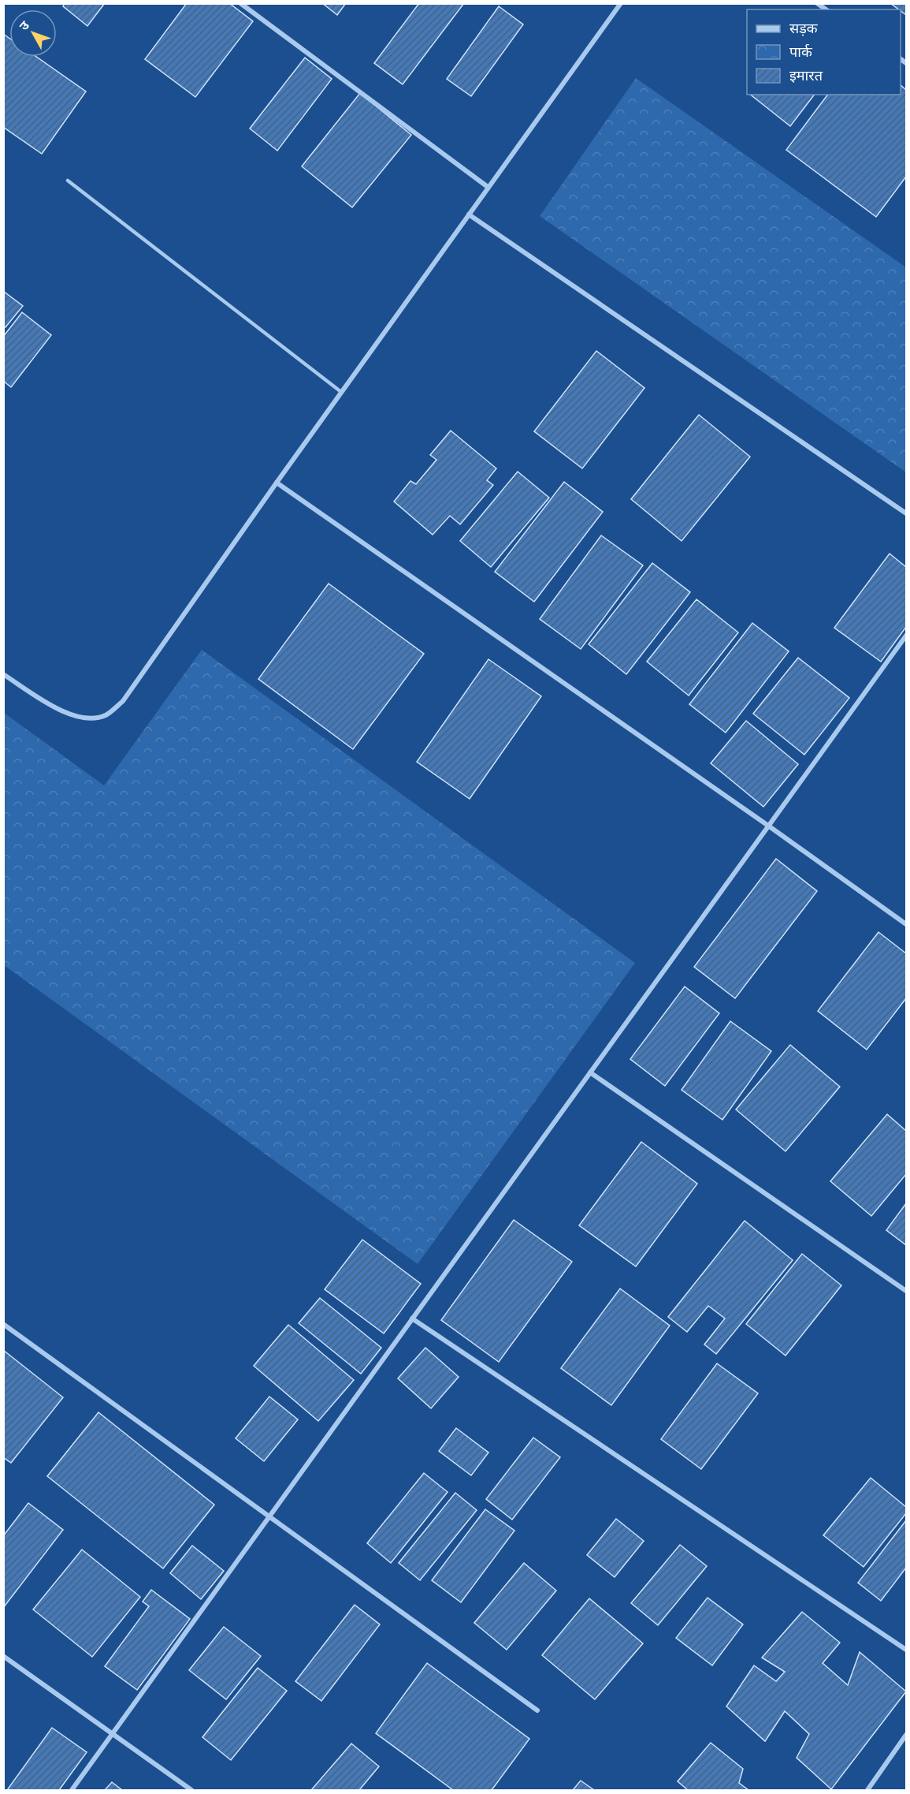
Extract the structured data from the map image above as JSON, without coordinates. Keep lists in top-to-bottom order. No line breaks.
{"legend":["सड़क","पार्क","इमारत"],"north":"top left"}
